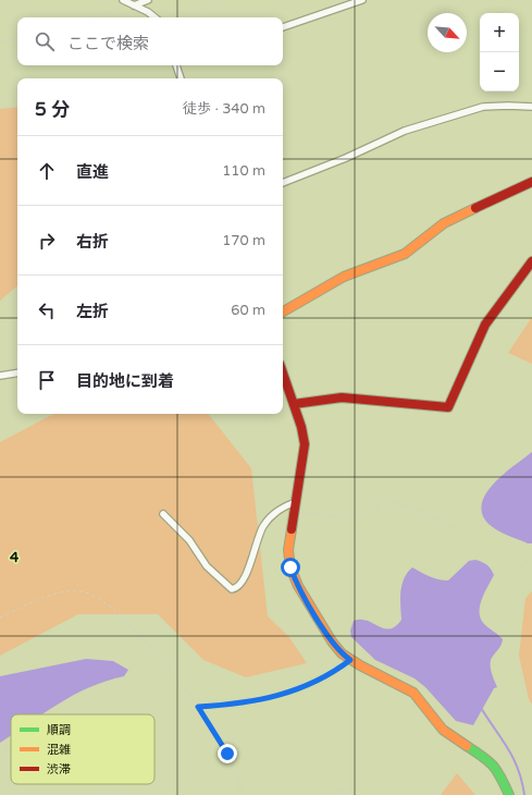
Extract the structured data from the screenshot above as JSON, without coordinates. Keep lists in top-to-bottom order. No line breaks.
{"legend":["順調","混雑","渋滞"],"north":"bottom right","page":{"map_buttons":["+","−"],"search":"ここで検索","heading":["5 分","徒歩 · 340 m"],"list":[["直進","110 m"],["右折","170 m"],["左折","60 m"],"目的地に到着"]},"grid":{"rows":["4"]}}
